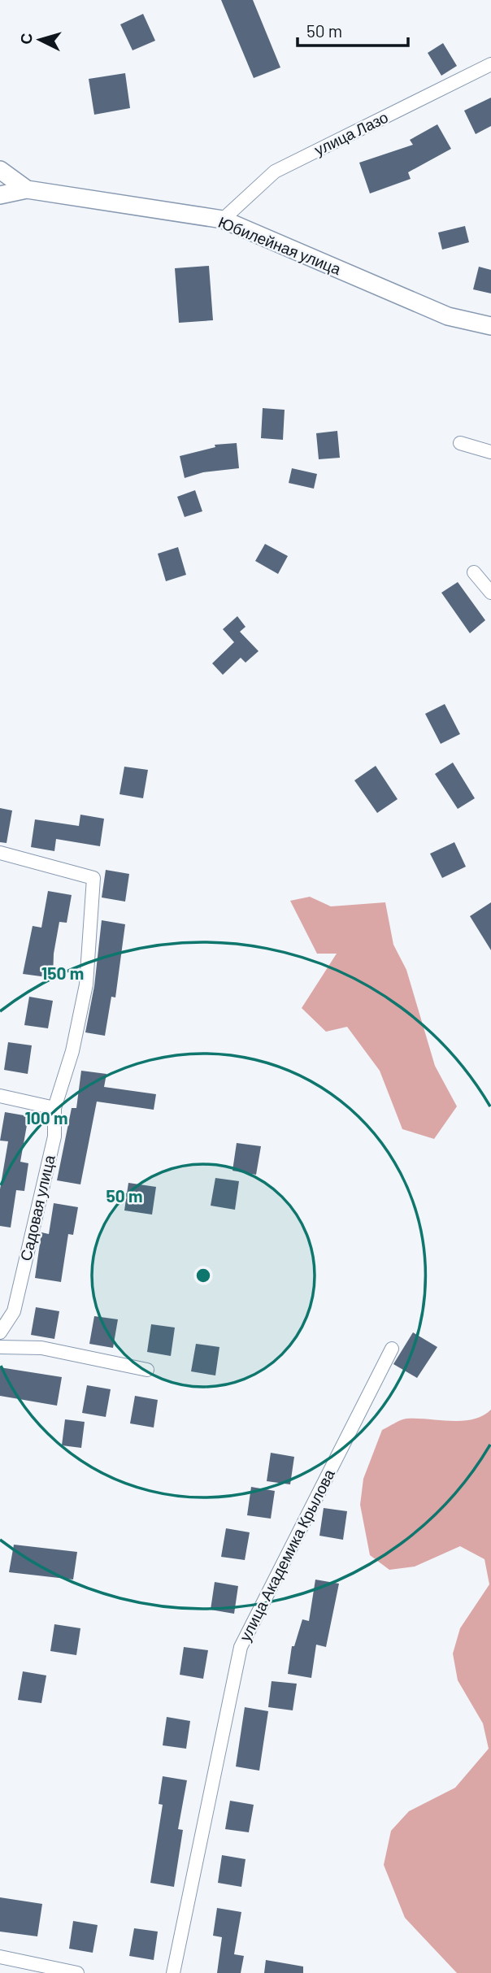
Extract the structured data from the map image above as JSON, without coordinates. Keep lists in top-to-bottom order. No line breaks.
{"streets":{"street":["улица Лазо","Юбилейная улица","Садовая улица","улица Академика Крылова"]},"crossings":[["улица Лазо","Юбилейная улица"]],"scale_bar":"50 m","north":"left","rings":["150 m","100 m","50 m"]}
